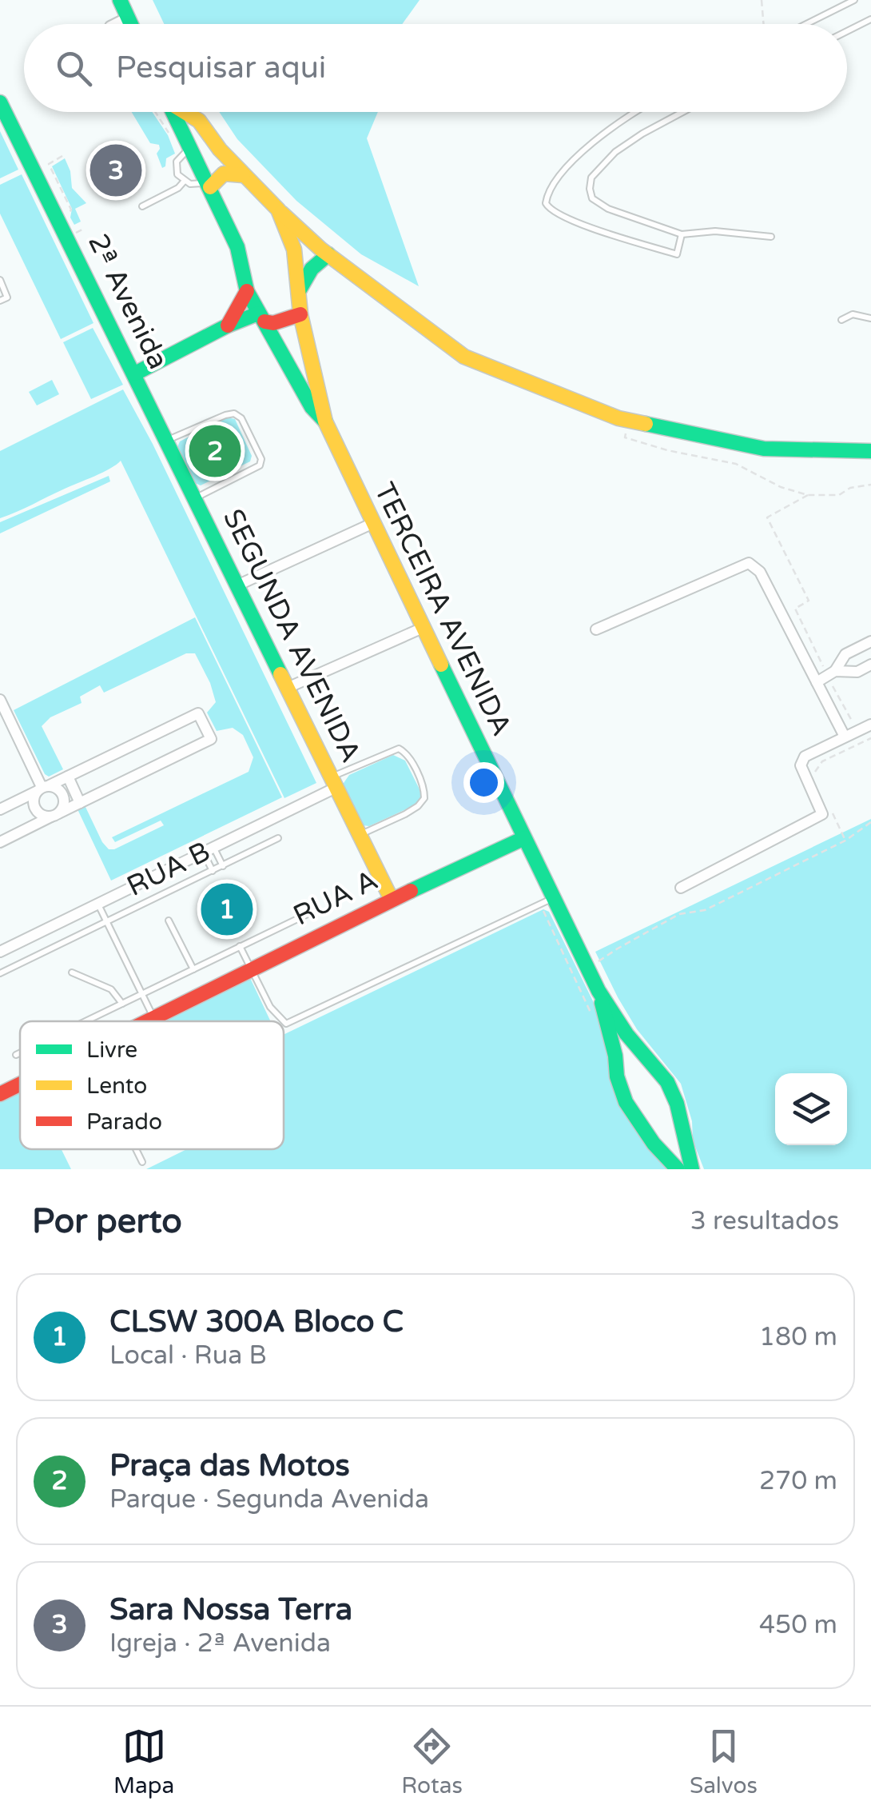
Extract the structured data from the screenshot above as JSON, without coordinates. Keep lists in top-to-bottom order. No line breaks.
{"streets":{"street":["2ª Avenida","TERCEIRA AVENIDA","SEGUNDA AVENIDA","RUA B","RUA A"]},"crossings":[["2ª Avenida","SEGUNDA AVENIDA"],["TERCEIRA AVENIDA","RUA A"],["SEGUNDA AVENIDA","RUA B"],["SEGUNDA AVENIDA","RUA A"]],"legend":["Livre","Lento","Parado"],"page":{"search":"Pesquisar aqui","pins":["3","2","1"],"heading":["Por perto","3 resultados"],"list":[{"mark":"1","name":"CLSW 300A Bloco C","note":"Local · Rua B","value":"180 m"},{"mark":"2","name":"Praça das Motos","note":"Parque · Segunda Avenida","value":"270 m"},{"mark":"3","name":"Sara Nossa Terra","note":"Igreja · 2ª Avenida","value":"450 m"}],"nav":["Mapa","Rotas","Salvos"]}}
